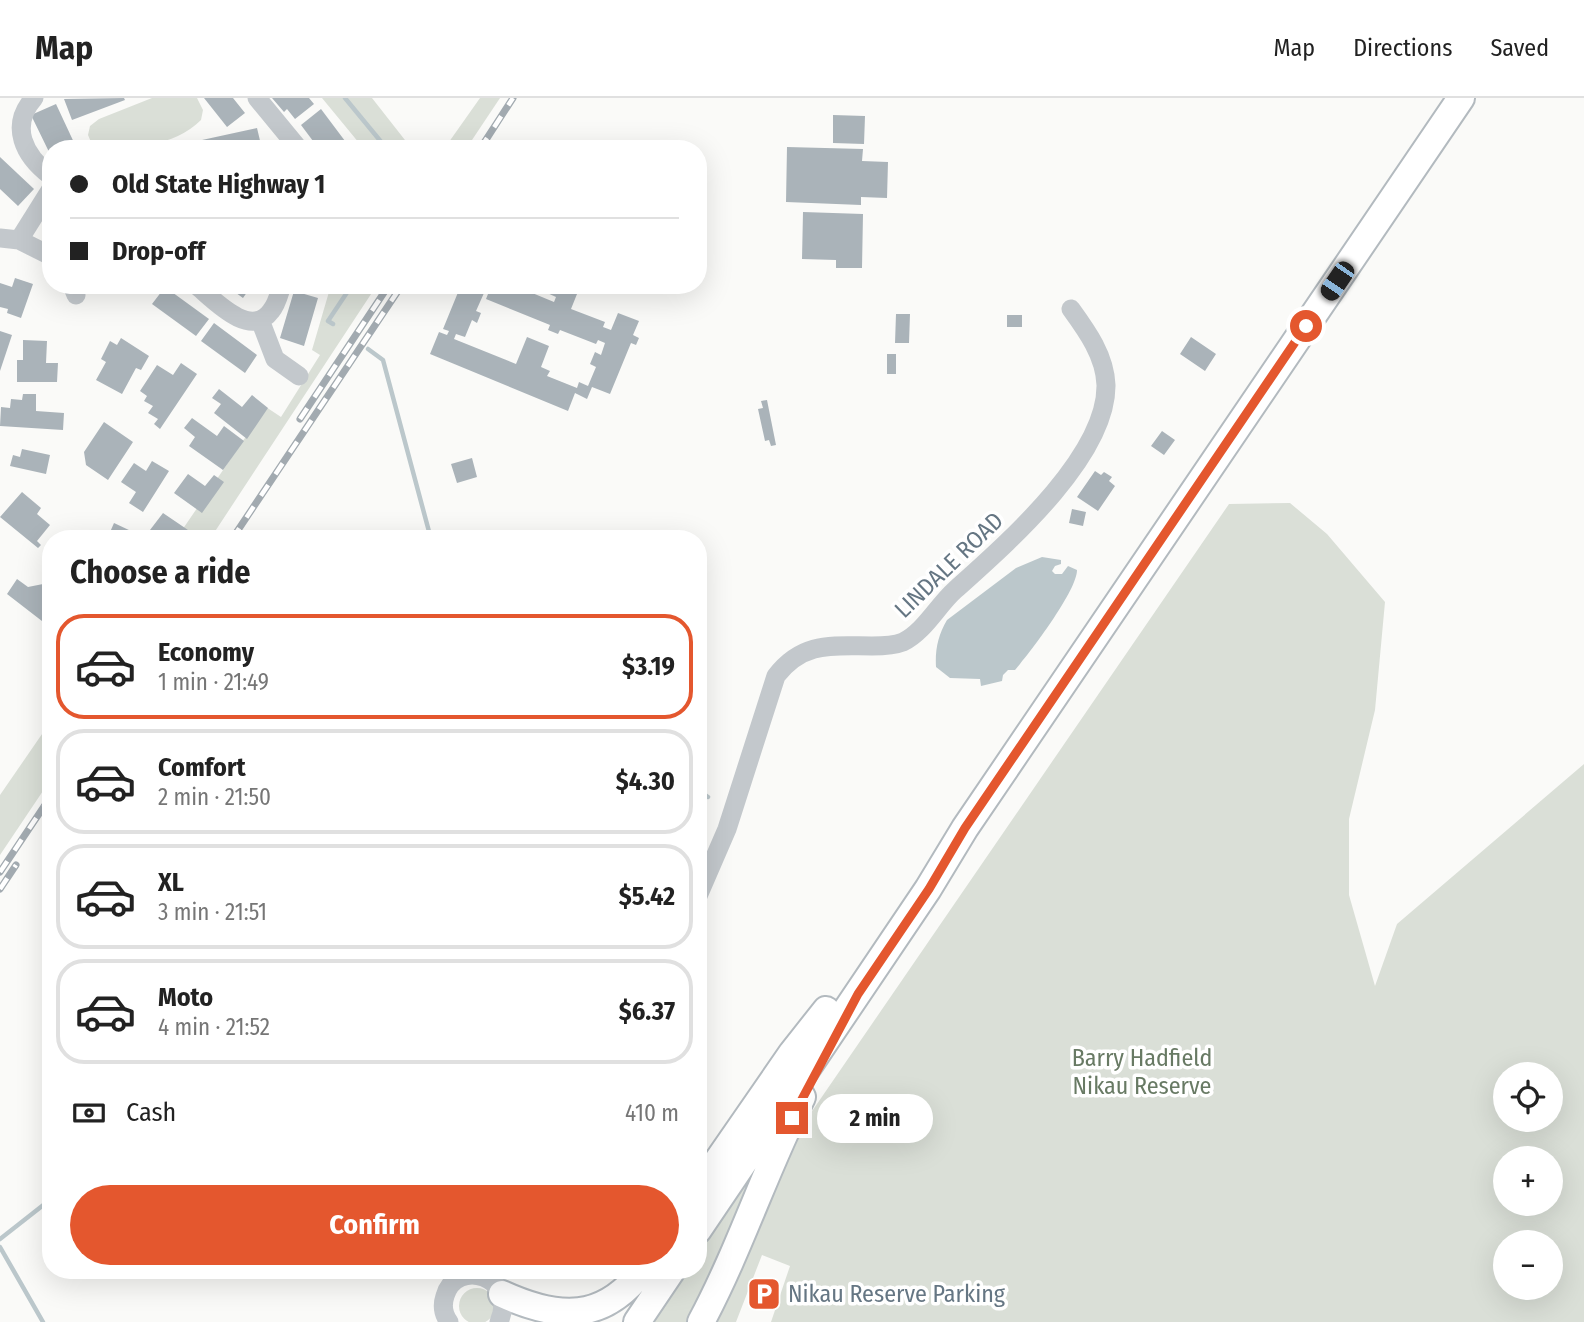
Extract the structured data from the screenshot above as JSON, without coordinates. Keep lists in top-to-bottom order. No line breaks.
{"streets":{"street":["LINDALE ROAD"]},"parks":["Barry Hadfield Nikau Reserve"],"places":{"parking":["Nikau Reserve Parking"]},"page":{"header":"Map","nav":["Map","Directions","Saved"],"banner":["Old State Highway 1","Drop-off"],"heading":"Choose a ride","list":[{"name":"Economy","note":"1 min · 21:49","value":"$3.19"},{"name":"Comfort","note":"2 min · 21:50","value":"$4.30"},{"name":"XL","note":"3 min · 21:51","value":"$5.42"},{"name":"Moto","note":"4 min · 21:52","value":"$6.37"}],"map_buttons":["+","−"],"pay":["Cash","410 m"],"bubble":"2 min","buttons":"Confirm"}}
